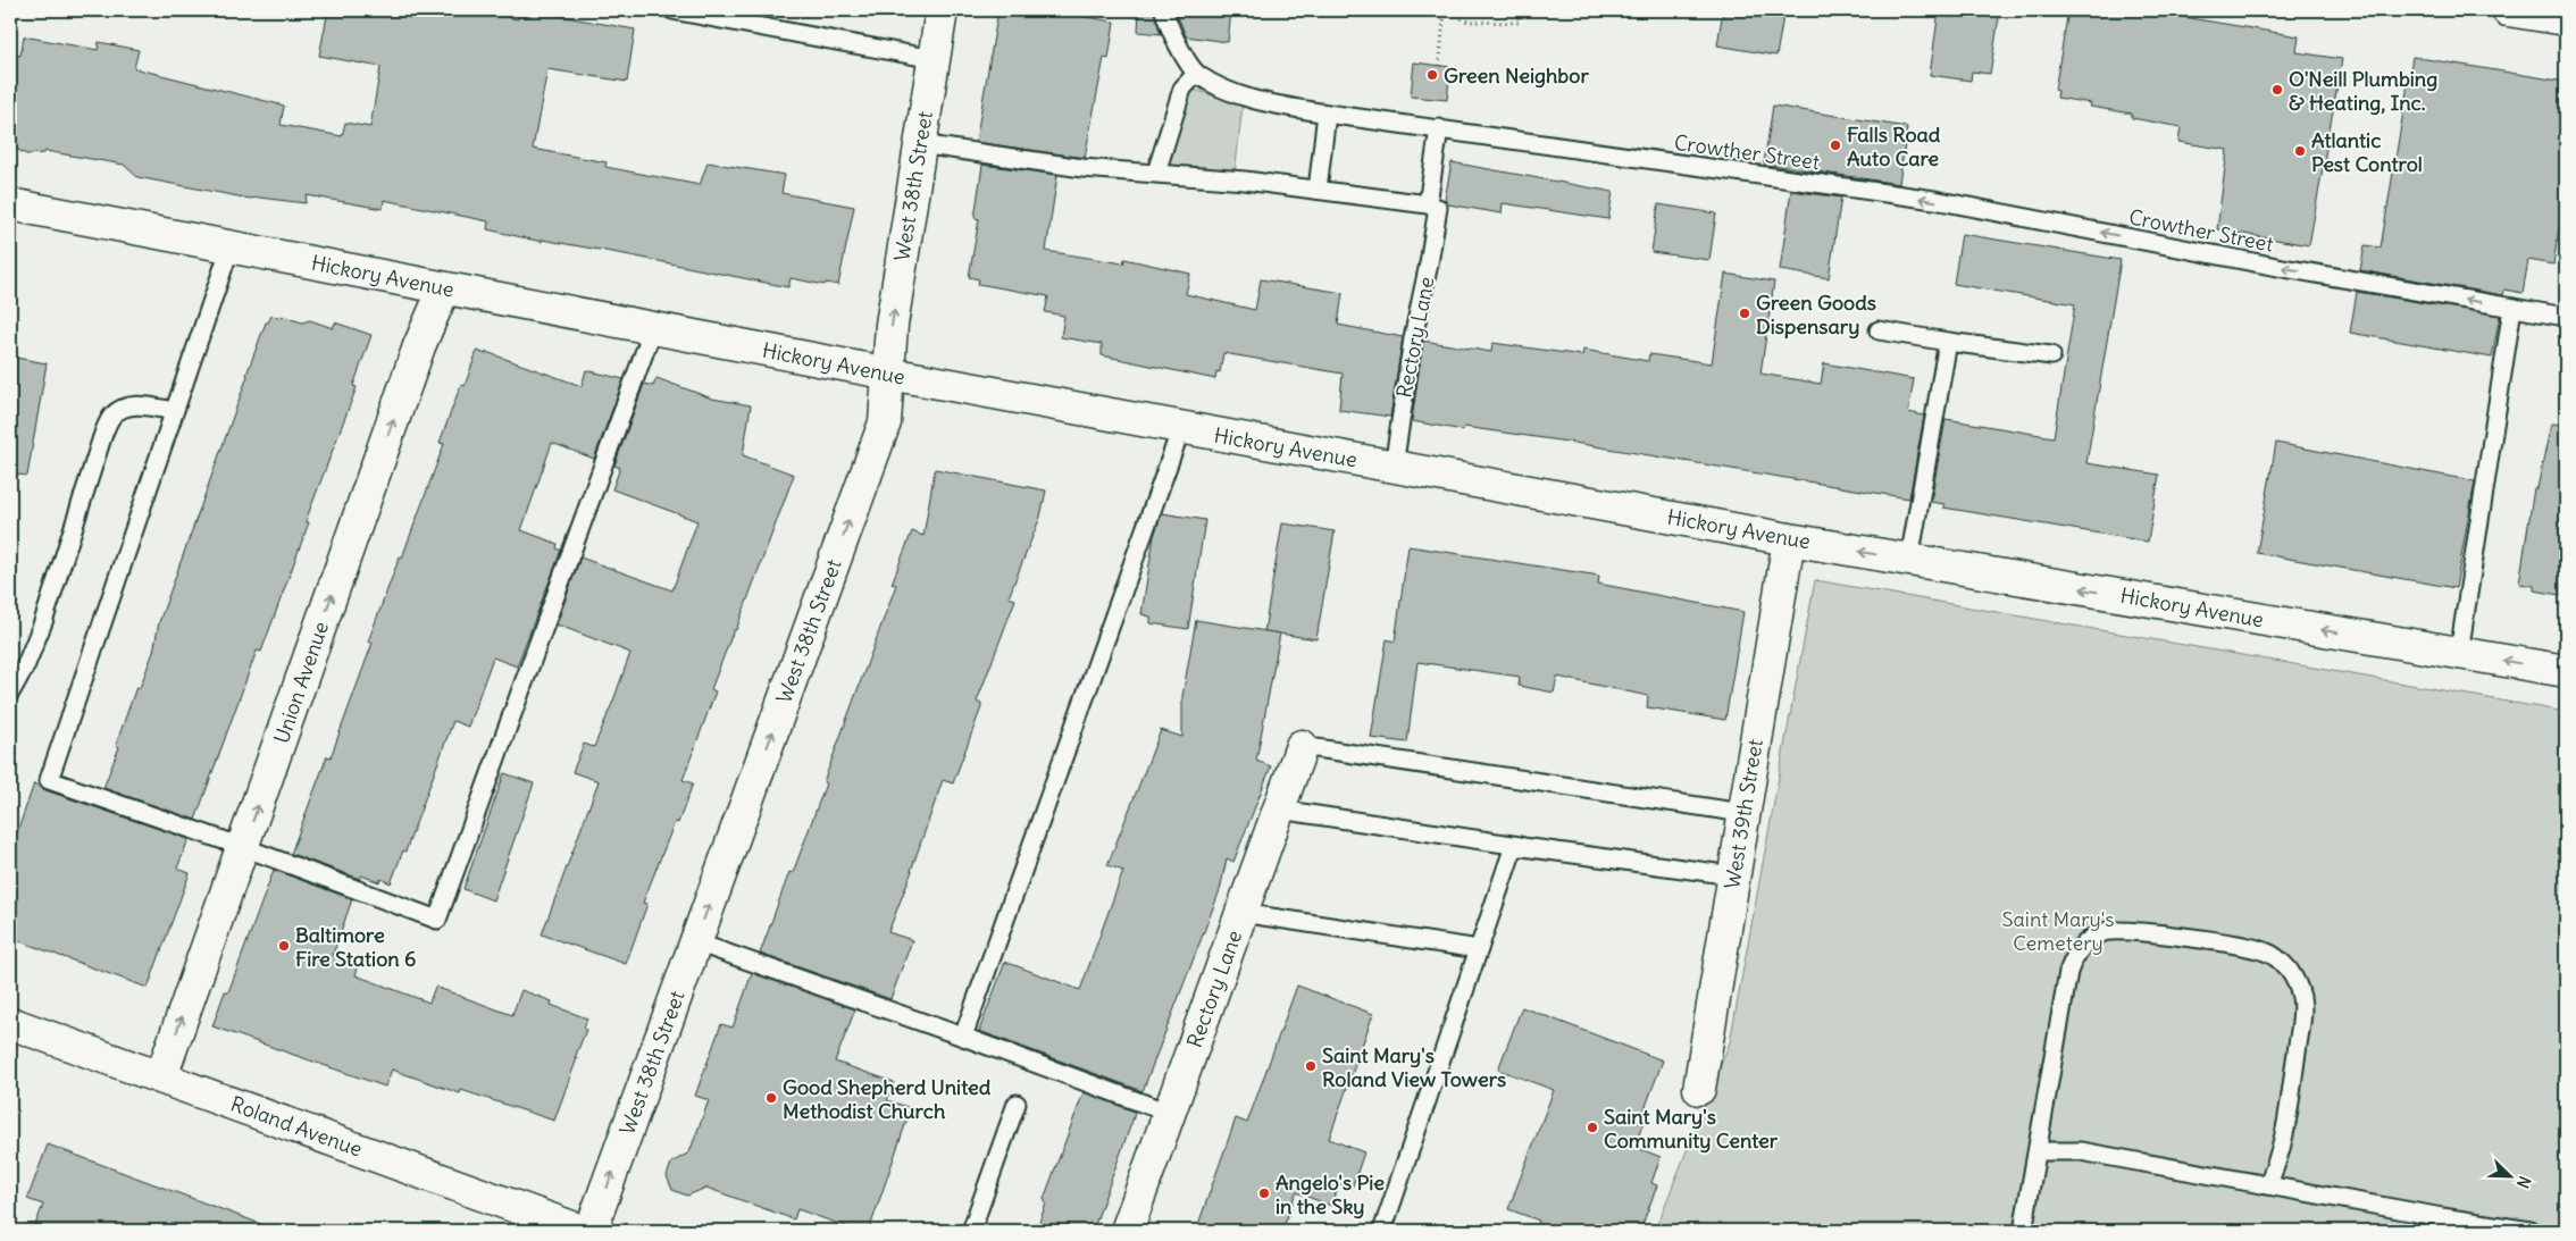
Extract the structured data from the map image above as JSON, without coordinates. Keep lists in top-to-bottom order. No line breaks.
{"streets":{"street":["West 38th Street","Hickory Avenue","Rectory Lane","Union Avenue","West 39th Street","Roland Avenue"],"lane":["Crowther Street"]},"crossings":[["Crowther Street","Rectory Lane"],["West 38th Street","Hickory Avenue"],["Hickory Avenue","Rectory Lane"],["Hickory Avenue","Union Avenue"],["Hickory Avenue","West 39th Street"],["Union Avenue","Roland Avenue"]],"one_way":["Crowther Street","West 38th Street","Union Avenue"],"parks":["Saint Mary's Cemetery"],"places":["Green Neighbor","O'Neill Plumbing & Heating, Inc.","Falls Road Auto Care","Atlantic Pest Control","Green Goods Dispensary","Baltimore Fire Station 6","Saint Mary's Roland View Towers","Good Shepherd United Methodist Church","Saint Mary's Community Center","Angelo's Pie in the Sky"],"north":"bottom right"}
